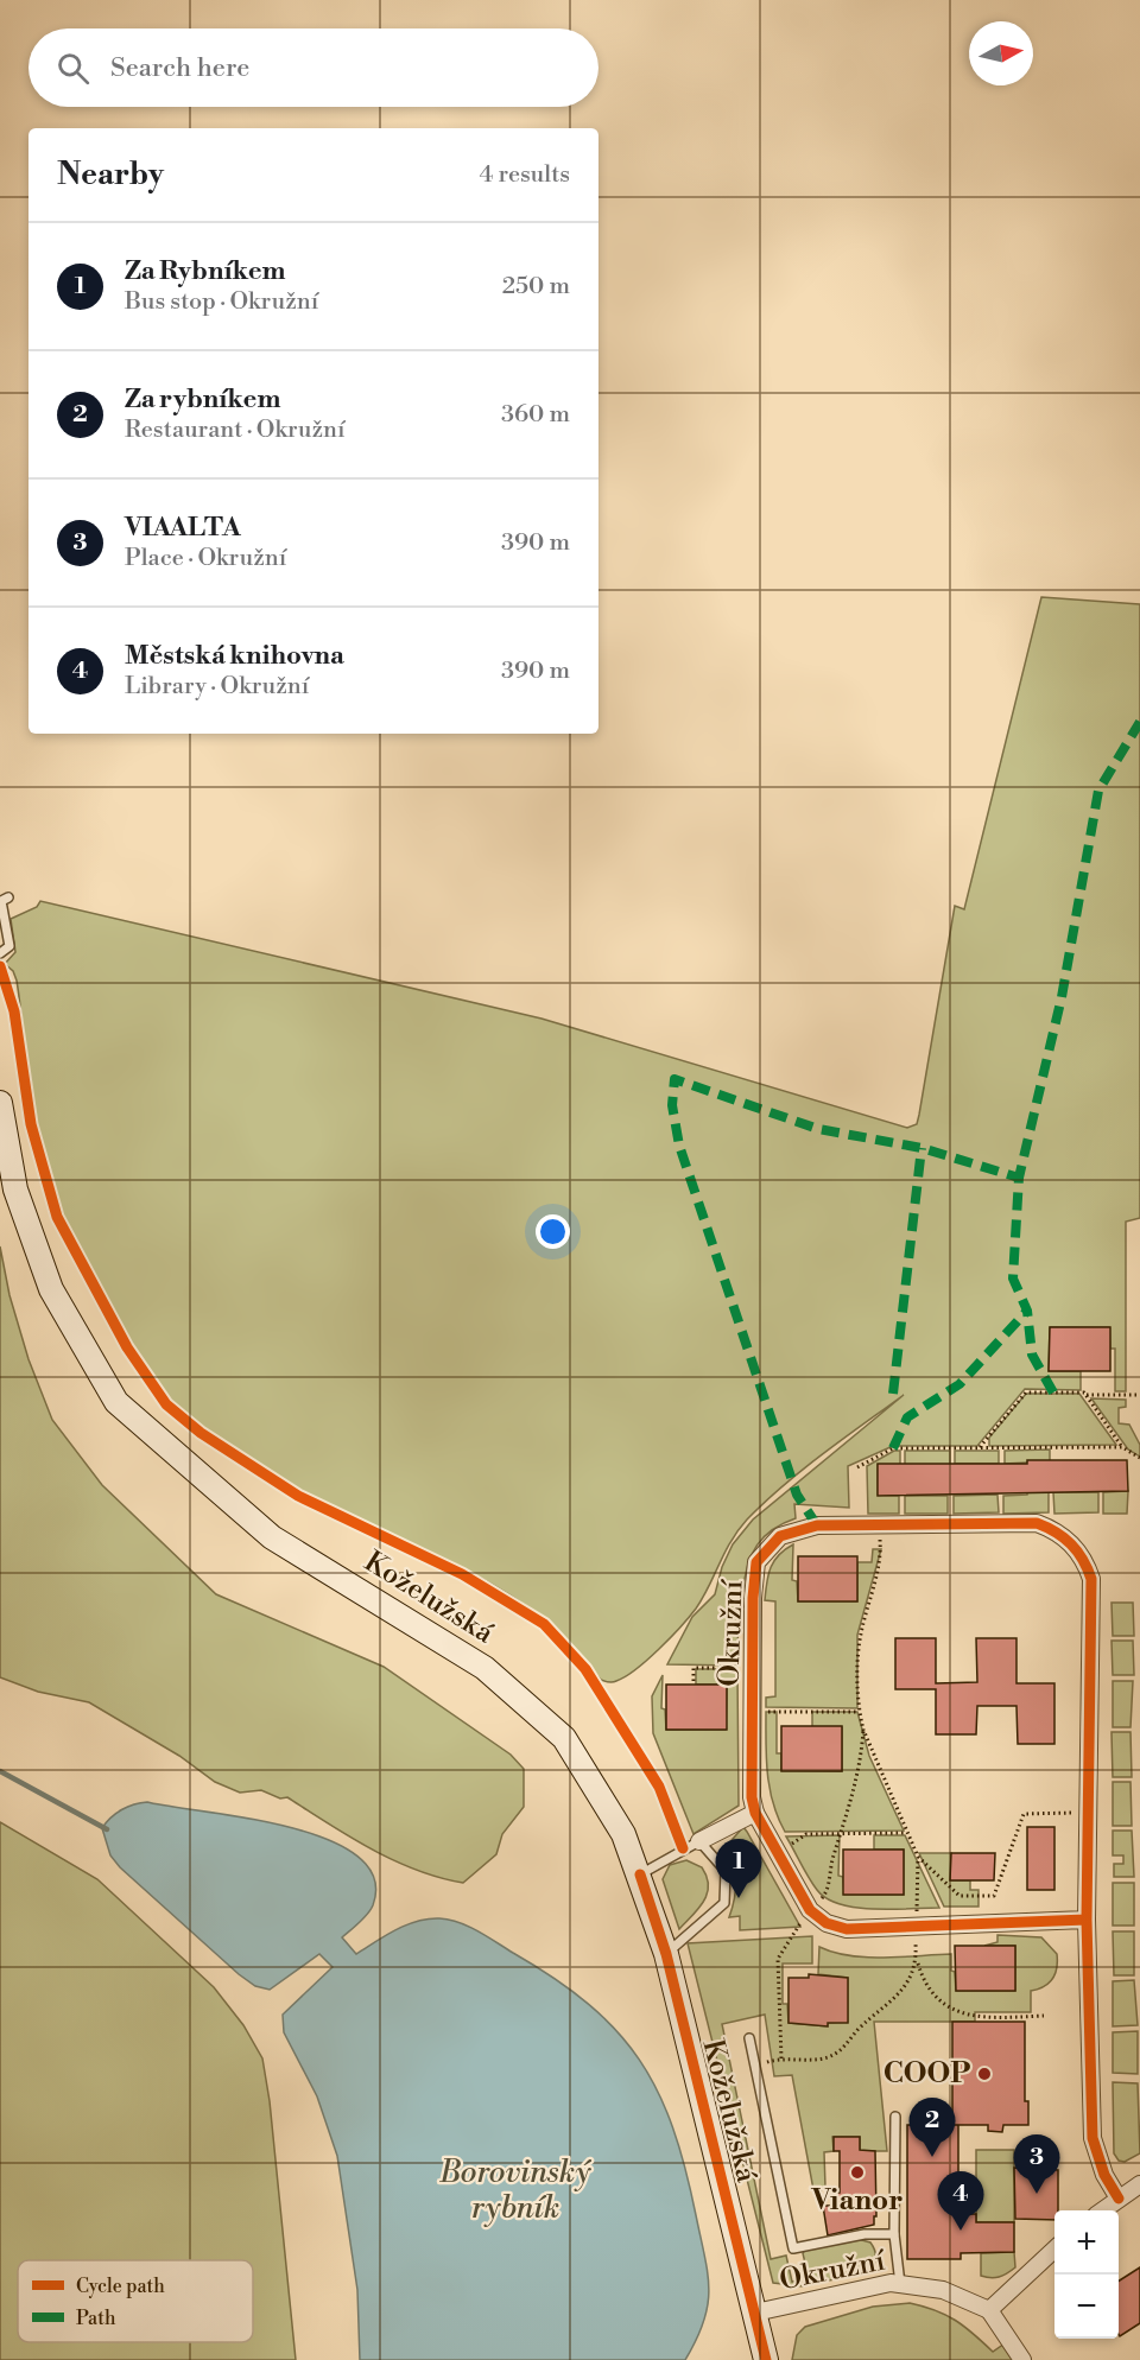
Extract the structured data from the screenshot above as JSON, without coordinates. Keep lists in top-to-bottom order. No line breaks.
{"streets":{"main road":["Koželužská"],"street":["Okružní"]},"crossings":[["Koželužská","Okružní"]],"water":["Borovinský rybník"],"places":["COOP","Vianor"],"legend":["Cycle path","Path"],"north":"right","page":{"search":"Search here","heading":["Nearby","4 results"],"list":[{"mark":"1","name":"Za Rybníkem","note":"Bus stop · Okružní","value":"250 m"},{"mark":"2","name":"Za rybníkem","note":"Restaurant · Okružní","value":"360 m"},{"mark":"3","name":"VIAALTA","note":"Place · Okružní","value":"390 m"},{"mark":"4","name":"Městská knihovna","note":"Library · Okružní","value":"390 m"}],"pins":["1","2","3","4"],"map_buttons":["+","−"]}}
